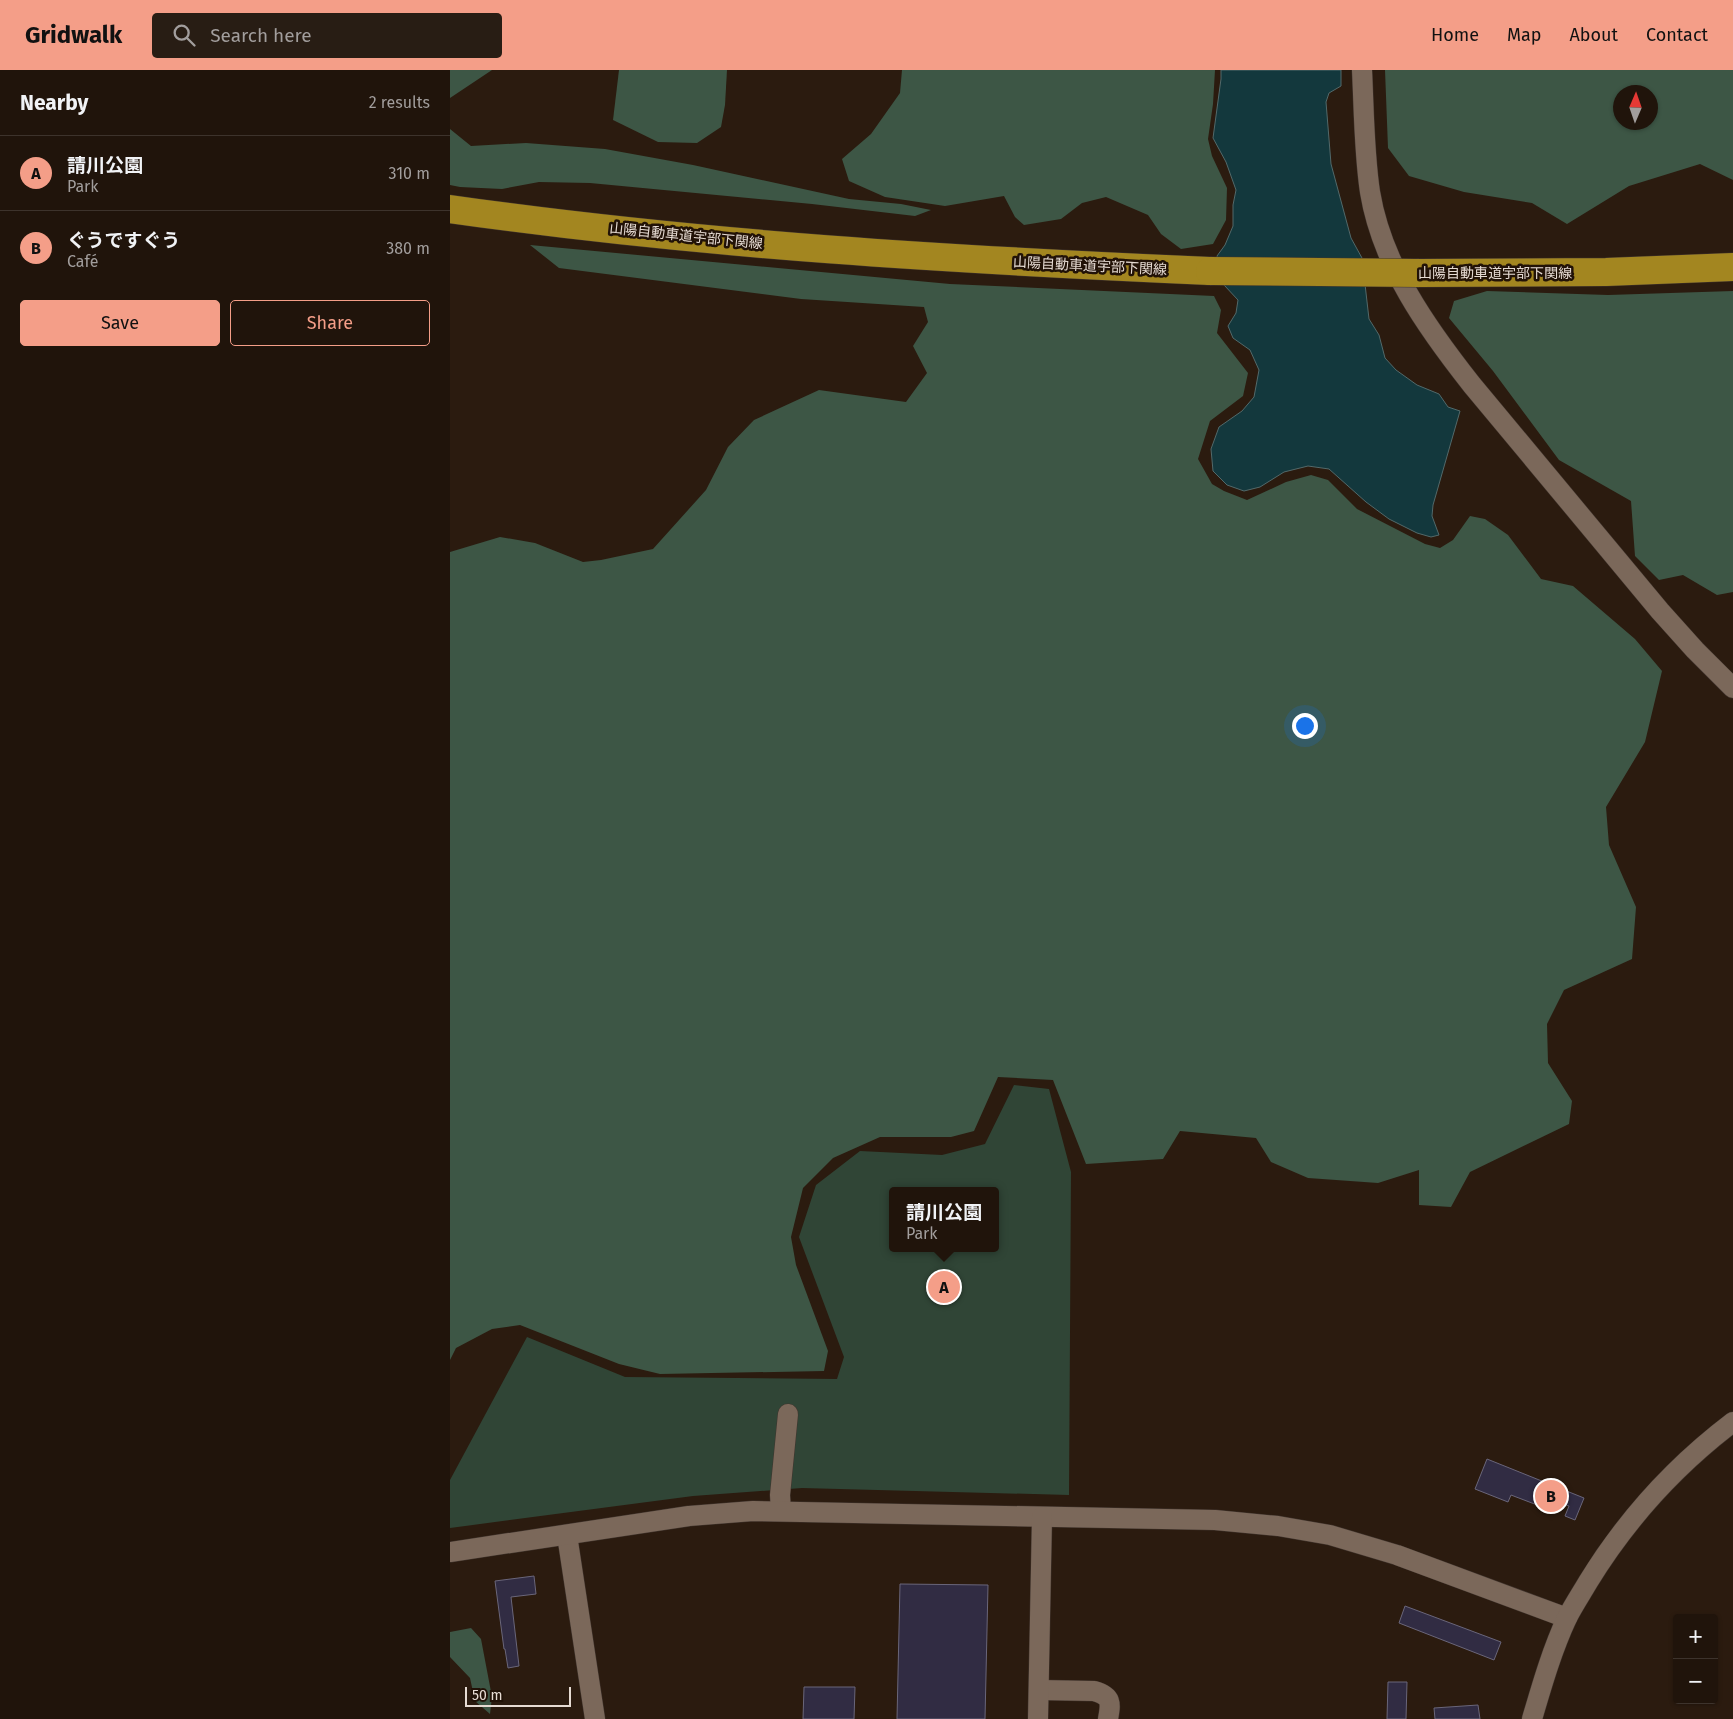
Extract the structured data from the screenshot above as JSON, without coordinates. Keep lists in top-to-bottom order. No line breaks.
{"streets":{"highway":["山陽自動車道宇部下関線"]},"scale_bar":"50 m","north":"top","page":{"header":"Gridwalk","search":"Search here","nav":["Home","Map","About","Contact"],"heading":["Nearby","2 results"],"list":[{"mark":"A","name":"請川公園","note":"Park","value":"310 m"},{"mark":"B","name":"ぐうですぐう","note":"Café","value":"380 m"}],"buttons":["Save","Share"],"popup":["請川公園","Park"],"pins":["A","B"],"map_buttons":["+","−"],"scale":"50 m"}}
